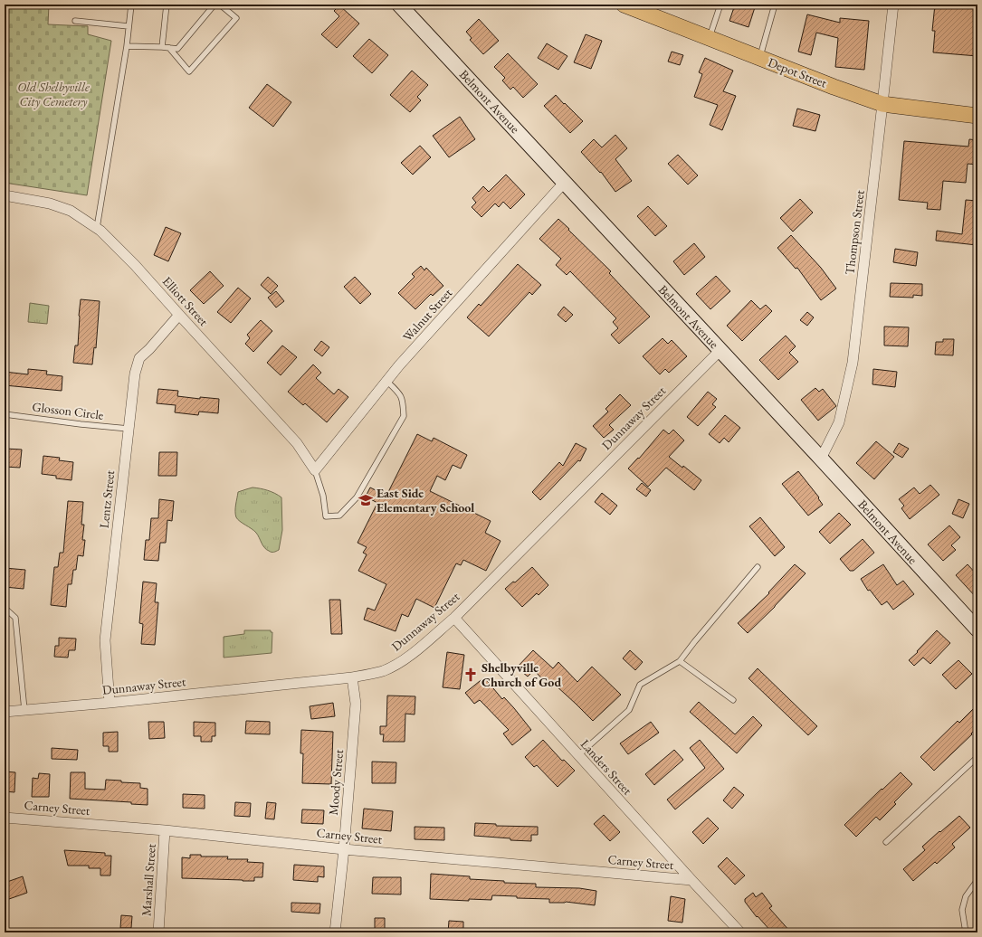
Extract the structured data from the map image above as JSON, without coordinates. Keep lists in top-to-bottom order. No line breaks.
{"streets":{"main road":["Depot Street","Belmont Avenue"],"street":["Thompson Street","Elliott Street","Walnut Street","Dunnaway Street","Lentz Street","Landers Street","Moody Street","Carney Street","Marshall Street"],"lane":["Glosson Circle"]},"crossings":[["Depot Street","Thompson Street"],["Belmont Avenue","Thompson Street"],["Belmont Avenue","Walnut Street"],["Belmont Avenue","Dunnaway Street"],["Elliott Street","Walnut Street"],["Elliott Street","Lentz Street"],["Glosson Circle","Lentz Street"],["Dunnaway Street","Lentz Street"],["Dunnaway Street","Landers Street"],["Dunnaway Street","Moody Street"],["Landers Street","Carney Street"],["Moody Street","Carney Street"],["Carney Street","Marshall Street"]],"parks":["Old Shelbyville City Cemetery"],"places":{"school or university":["East Side Elementary School"],"church":["Shelbyville Church of God"]}}
